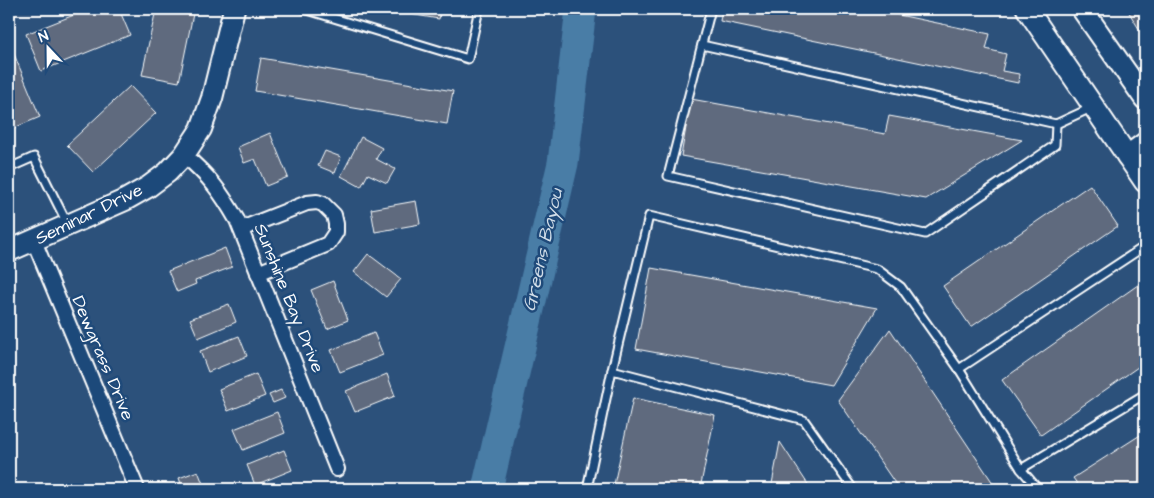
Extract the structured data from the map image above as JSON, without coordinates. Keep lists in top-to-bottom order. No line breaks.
{"streets":{"street":["Seminar Drive","Sunshine Bay Drive","Dewgrass Drive"]},"crossings":[["Seminar Drive","Sunshine Bay Drive"],["Seminar Drive","Dewgrass Drive"]],"water":["Greens Bayou"],"north":"top"}
